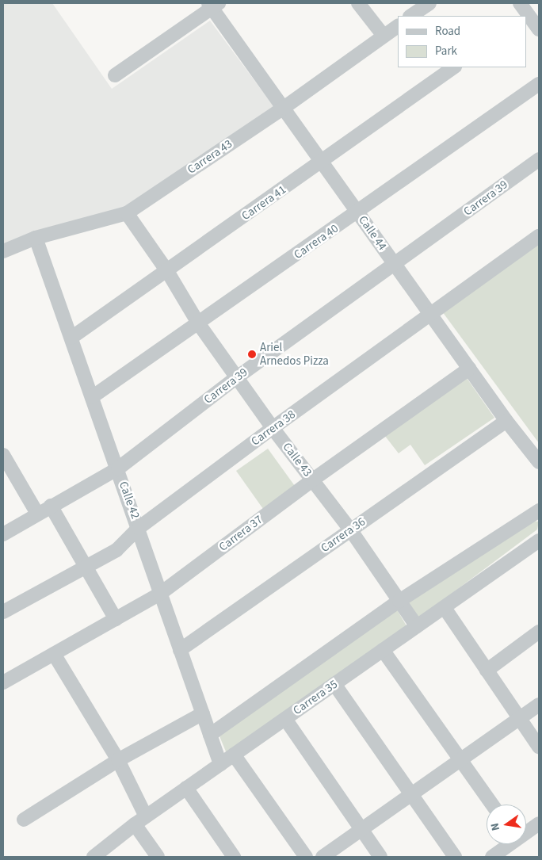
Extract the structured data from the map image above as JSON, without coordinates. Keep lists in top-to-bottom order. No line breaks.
{"streets":{"street":["Carrera 43","Carrera 39","Carrera 41","Calle 44","Carrera 40","Carrera 38","Calle 43","Calle 42","Carrera 37","Carrera 36","Carrera 35"]},"crossings":[["Carrera 43","Calle 44"],["Carrera 43","Calle 43"],["Carrera 43","Calle 42"],["Carrera 39","Calle 44"],["Carrera 39","Calle 43"],["Carrera 39","Calle 42"],["Carrera 41","Calle 44"],["Carrera 41","Calle 43"],["Carrera 41","Calle 42"],["Calle 44","Carrera 40"],["Calle 44","Carrera 38"],["Calle 44","Carrera 37"],["Calle 44","Carrera 36"],["Carrera 40","Calle 43"],["Carrera 40","Calle 42"],["Carrera 38","Calle 43"],["Carrera 38","Calle 42"],["Calle 43","Carrera 37"],["Calle 43","Carrera 36"],["Calle 43","Carrera 35"],["Calle 42","Carrera 37"],["Calle 42","Carrera 36"],["Calle 42","Carrera 35"]],"places":["Ariel Arnedos Pizza"],"legend":["Road","Park"],"north":"left"}
